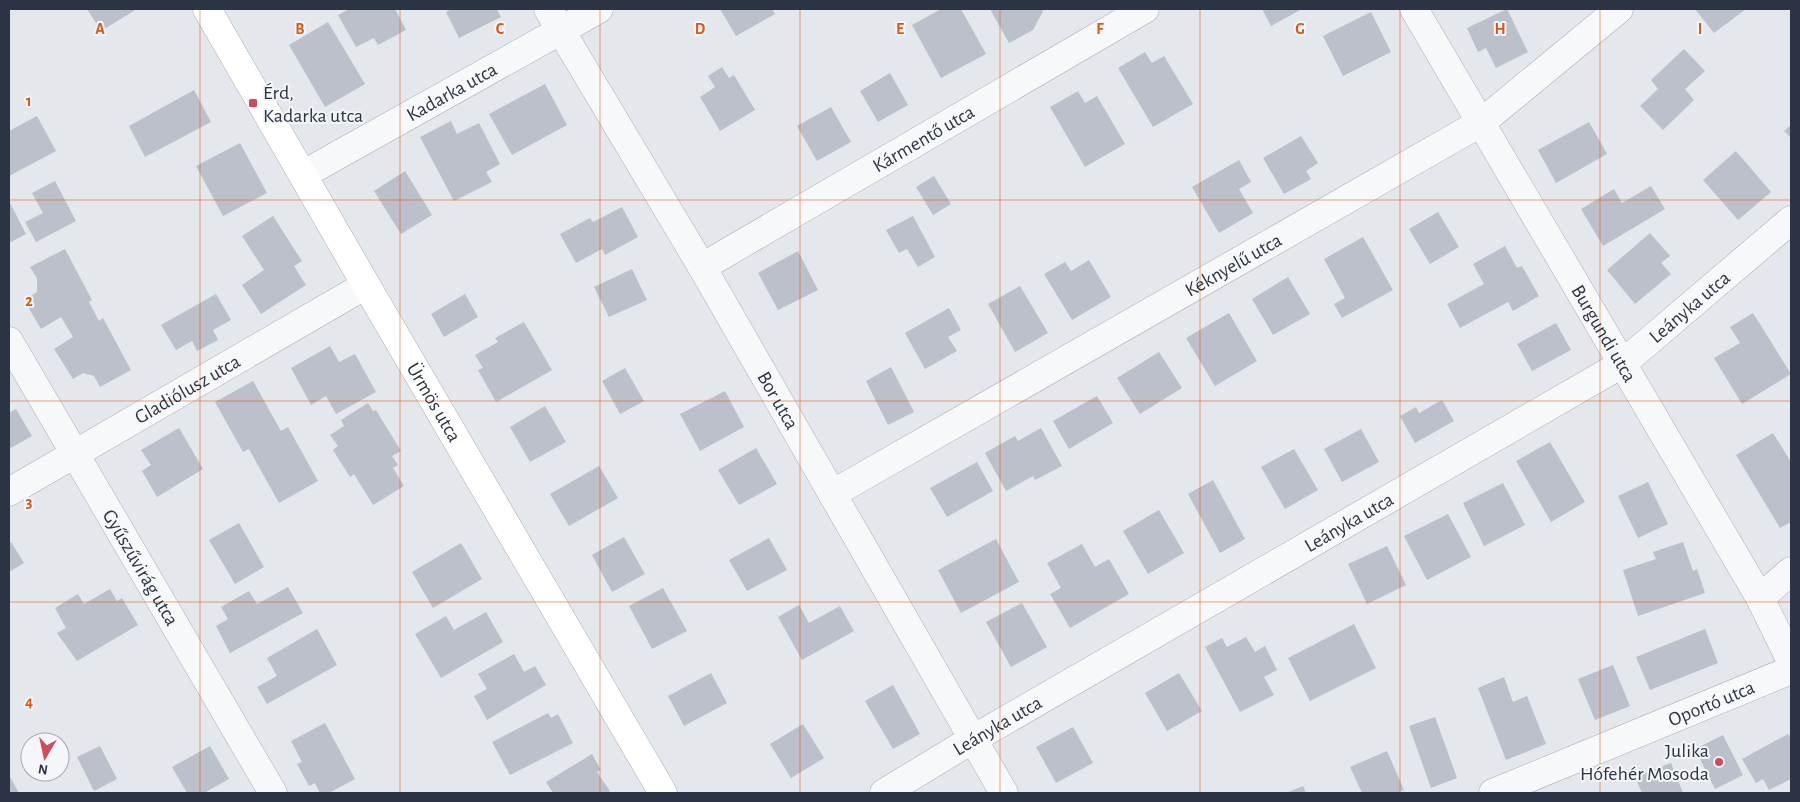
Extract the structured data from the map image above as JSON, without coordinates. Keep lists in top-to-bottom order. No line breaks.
{"streets":{"street":["Kadarka utca","Kármentő utca","Kéknyelű utca","Leányka utca","Burgundi utca","Gladiólusz utca","Bor utca","Ürmös utca","Gyűszűvirág utca","Oportó utca"]},"crossings":[["Kadarka utca","Bor utca"],["Kadarka utca","Ürmös utca"],["Kármentő utca","Bor utca"],["Kéknyelű utca","Burgundi utca"],["Kéknyelű utca","Bor utca"],["Leányka utca","Burgundi utca"],["Leányka utca","Bor utca"],["Gladiólusz utca","Ürmös utca"],["Gladiólusz utca","Gyűszűvirág utca"]],"places":{"transit":["Érd, Kadarka utca"],"other":["Julika Hófehér Mosoda"]},"north":"bottom","grid":{"columns":["A","B","C","D","E","F","G","H","I"],"rows":["1","2","3","4"]}}
